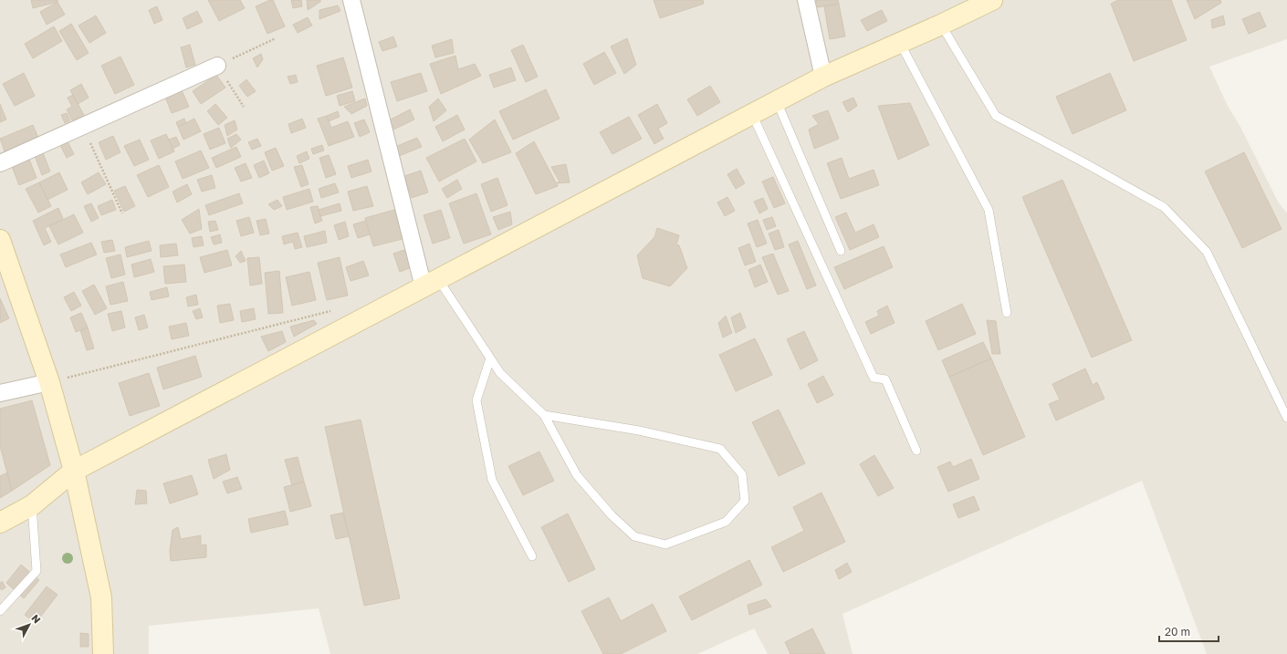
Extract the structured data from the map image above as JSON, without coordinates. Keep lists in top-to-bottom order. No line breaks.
{"scale_bar":"20 m","north":"top right"}
